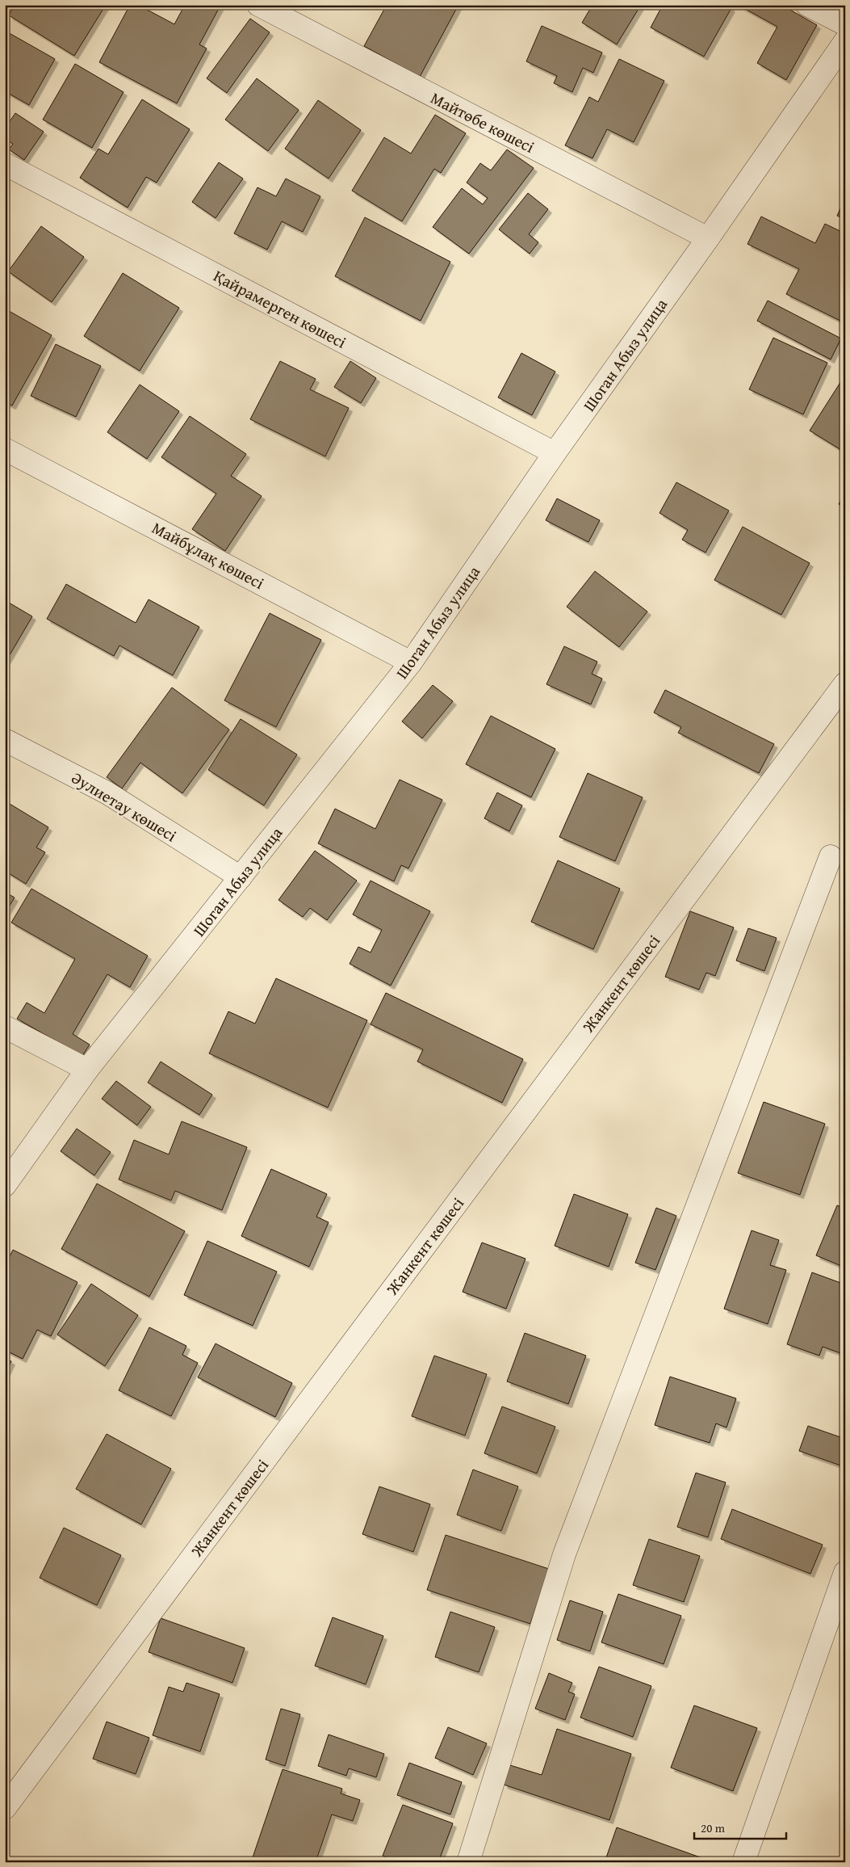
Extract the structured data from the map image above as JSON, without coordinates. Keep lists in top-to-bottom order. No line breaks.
{"streets":{"street":["Майтөбе көшесі","Қайрамерген көшесі","Шоган Абыз улица","Майбұлақ көшесі","Әулиетау көшесі","Жанкент көшесі"]},"crossings":[["Майтөбе көшесі","Шоган Абыз улица"],["Қайрамерген көшесі","Шоган Абыз улица"],["Шоган Абыз улица","Майбұлақ көшесі"],["Шоган Абыз улица","Әулиетау көшесі"]],"scale_bar":"20 m"}
